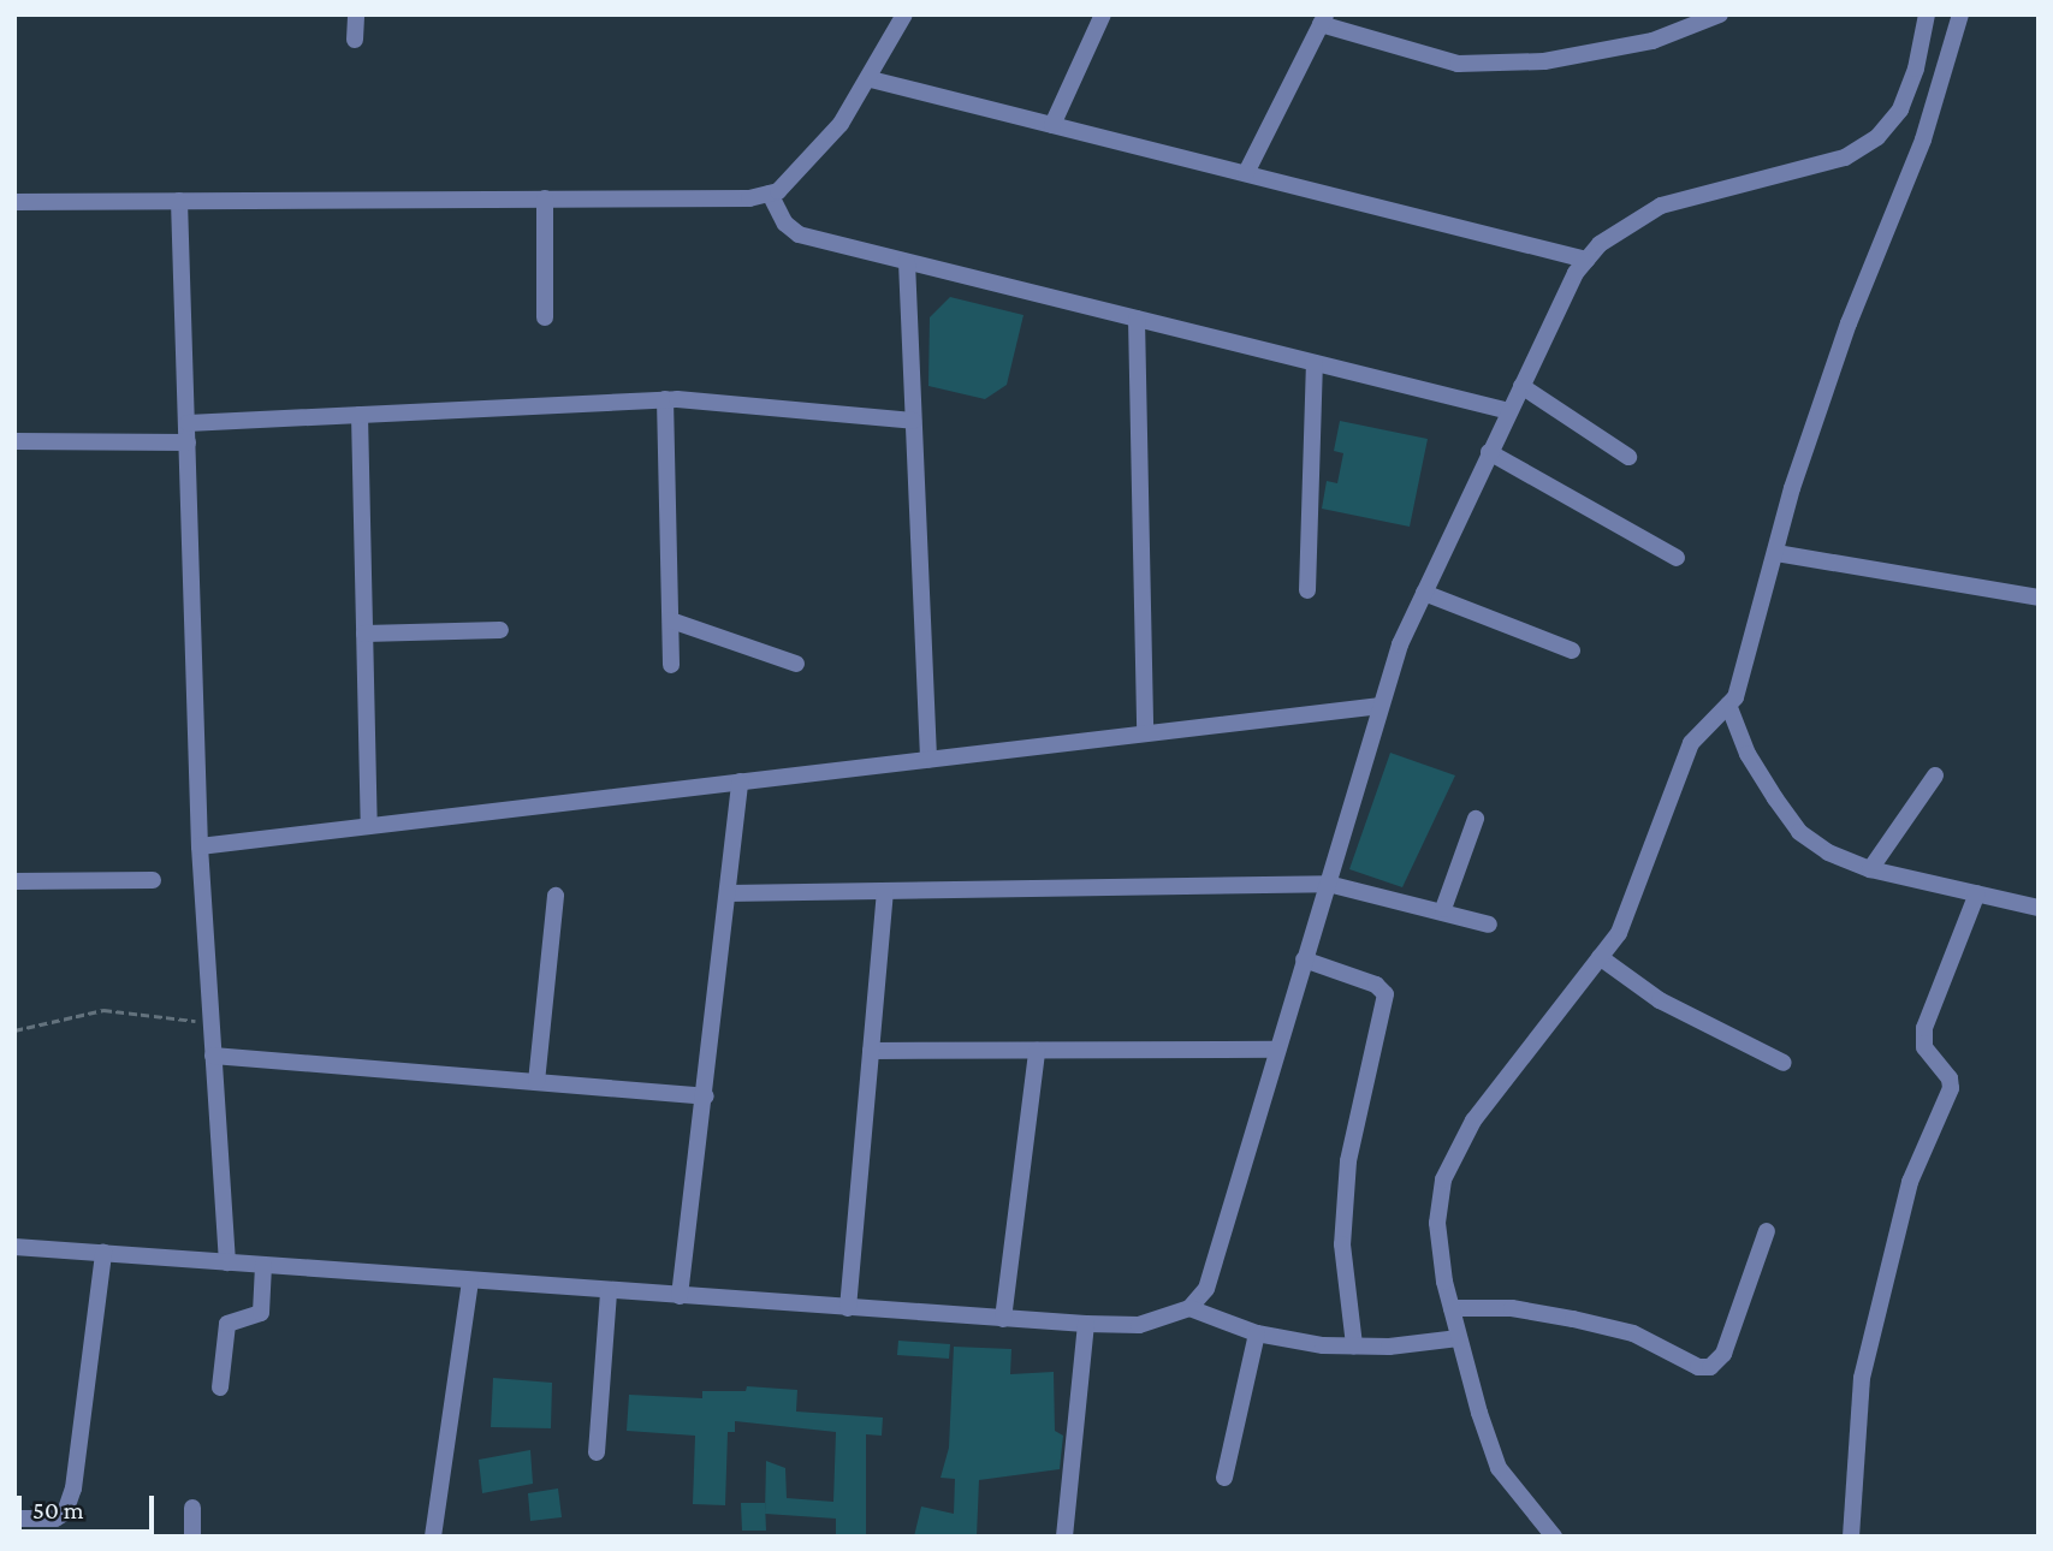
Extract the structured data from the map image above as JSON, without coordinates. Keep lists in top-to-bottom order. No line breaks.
{"scale_bar":"50 m"}
